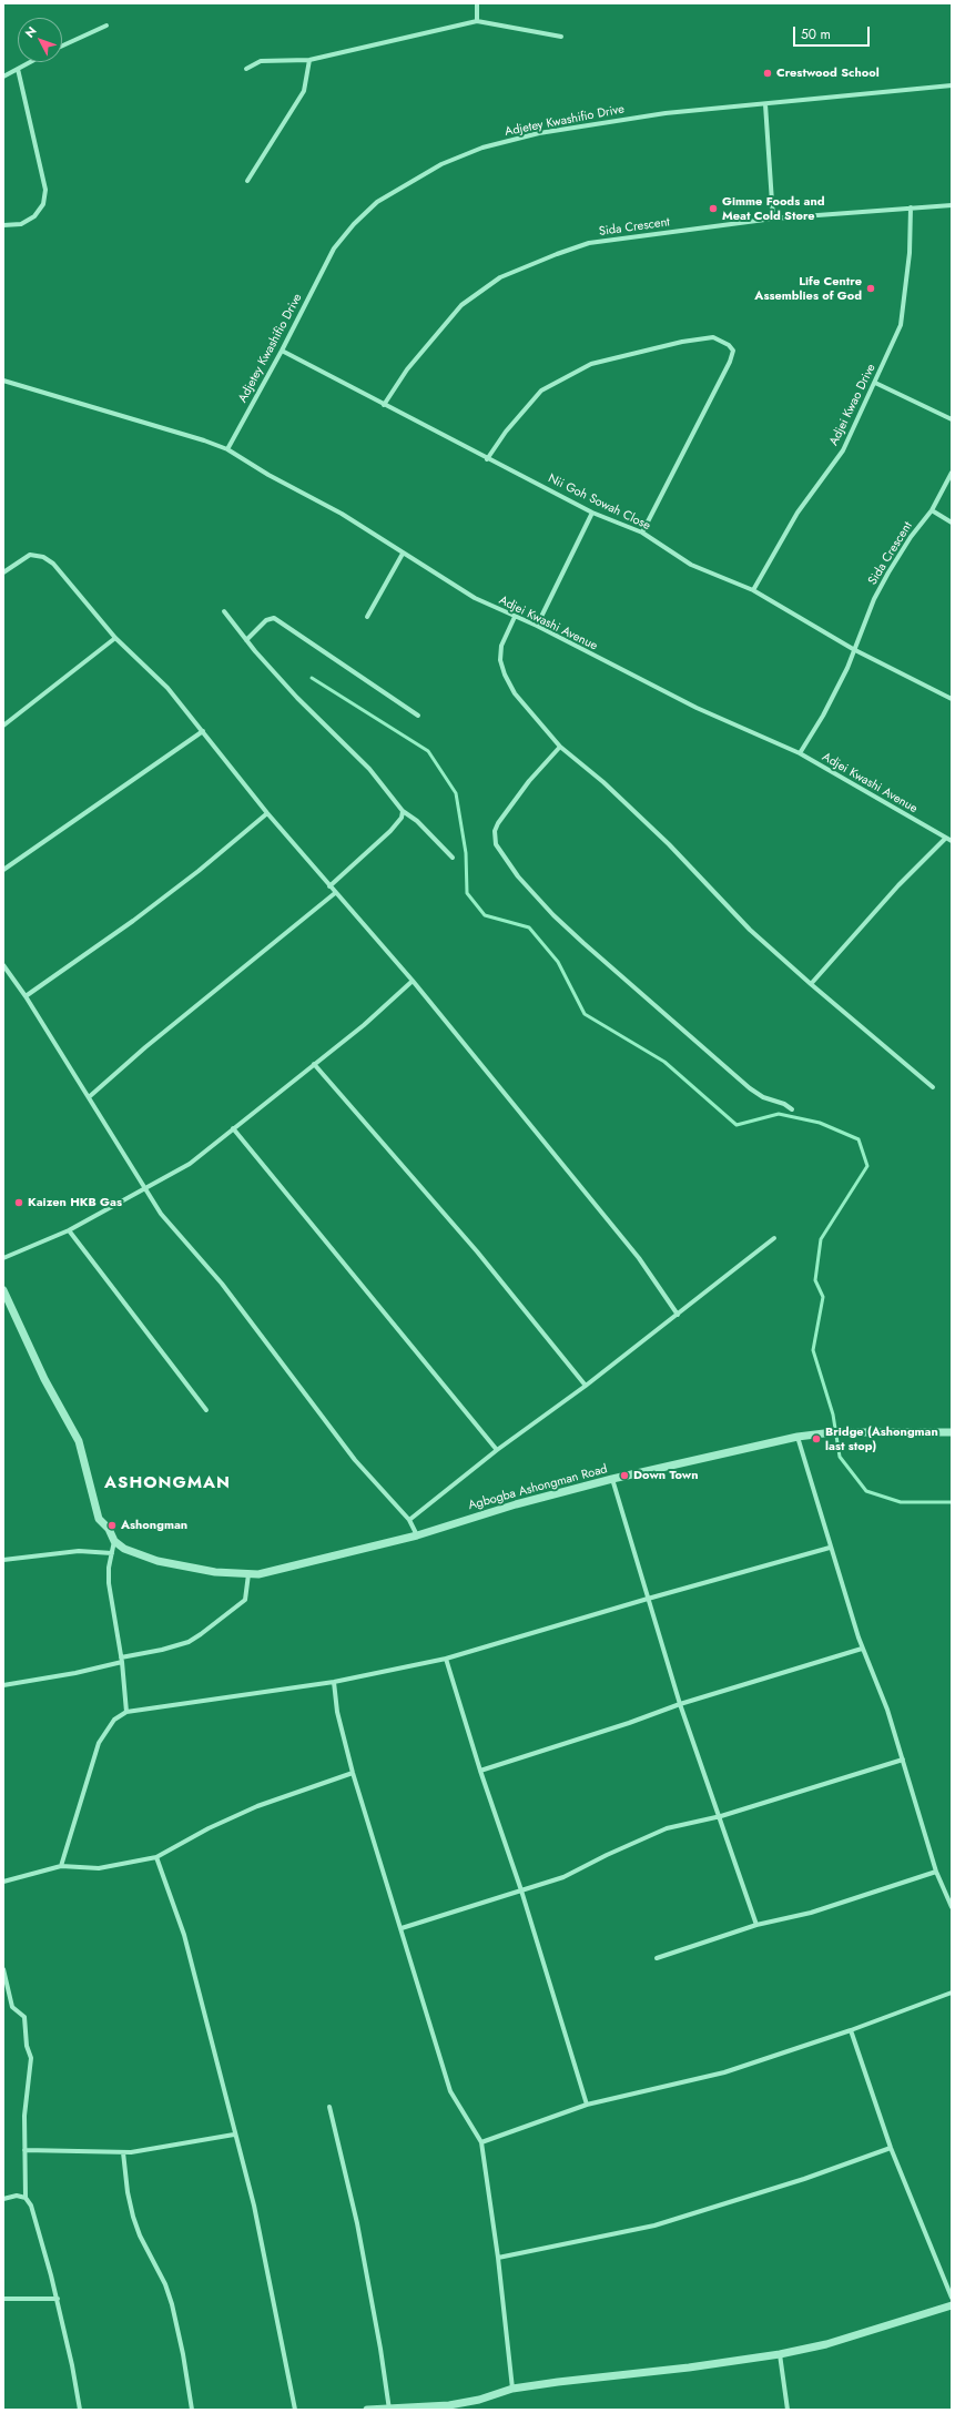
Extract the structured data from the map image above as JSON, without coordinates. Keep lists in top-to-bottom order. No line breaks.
{"streets":{"street":["Adjetey Kwashifio Drive","Sida Crescent","Adjei Kwao Drive","Nii Goh Sowah Close","Adjei Kwashi Avenue","Agbogba Ashongman Road"]},"crossings":[["Adjetey Kwashifio Drive","Nii Goh Sowah Close"],["Adjetey Kwashifio Drive","Adjei Kwashi Avenue"],["Sida Crescent","Adjei Kwao Drive"],["Sida Crescent","Nii Goh Sowah Close"],["Sida Crescent","Adjei Kwashi Avenue"],["Adjei Kwao Drive","Nii Goh Sowah Close"]],"districts":["ASHONGMAN"],"places":["Crestwood School","Gimme Foods and Meat Cold Store","Life Centre Assemblies of God","Kaizen HKB Gas","Bridge (Ashongman last stop)","Down Town","Ashongman"],"scale_bar":"50 m","north":"top left"}
